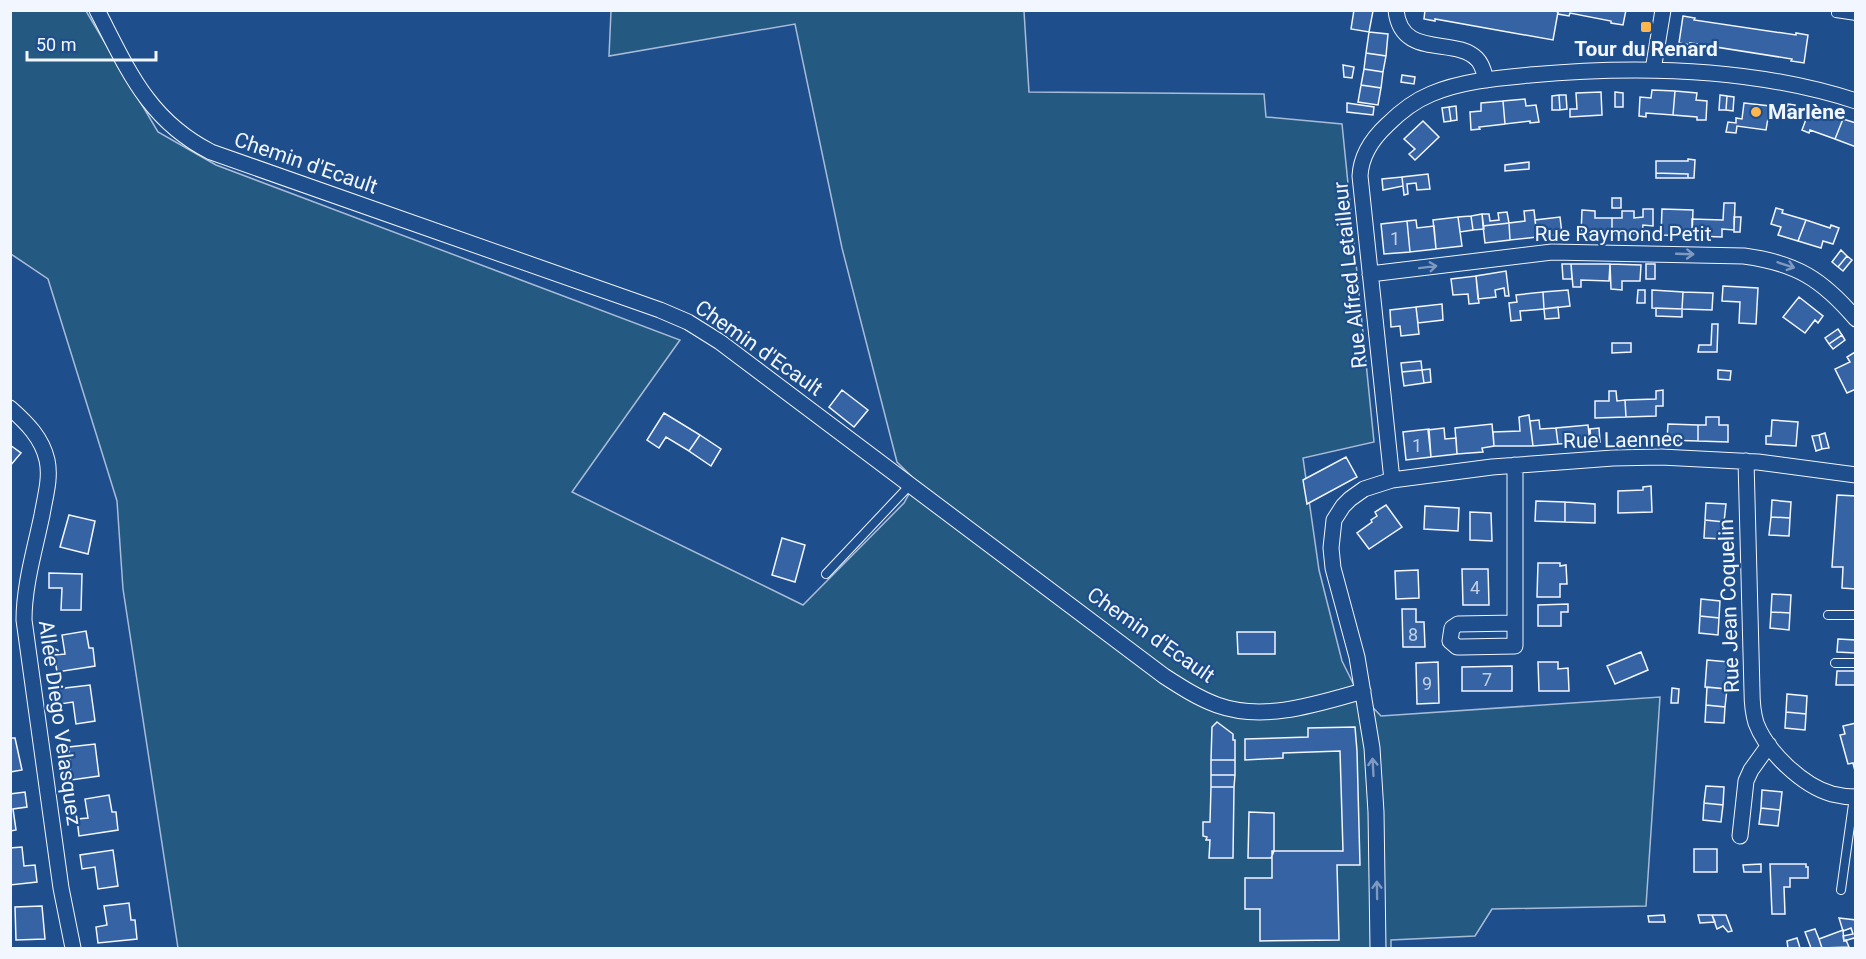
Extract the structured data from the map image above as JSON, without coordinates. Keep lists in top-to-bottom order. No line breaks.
{"streets":{"street":["Chemin d'Ecault","Rue Raymond Petit","Rue Alfred Letailleur","Rue Laennec","Rue Jean Coquelin","Allée Diego Velasquez"]},"crossings":[["Chemin d'Ecault","Rue Laennec"],["Rue Raymond Petit","Rue Alfred Letailleur"],["Rue Alfred Letailleur","Rue Laennec"],["Rue Laennec","Rue Jean Coquelin"]],"one_way":["Rue Raymond Petit"],"places":{"transit":["Tour du Renard"],"other":["Marlène"]},"house_numbers":["1","1","4","8","7","9"],"scale_bar":"50 m"}
